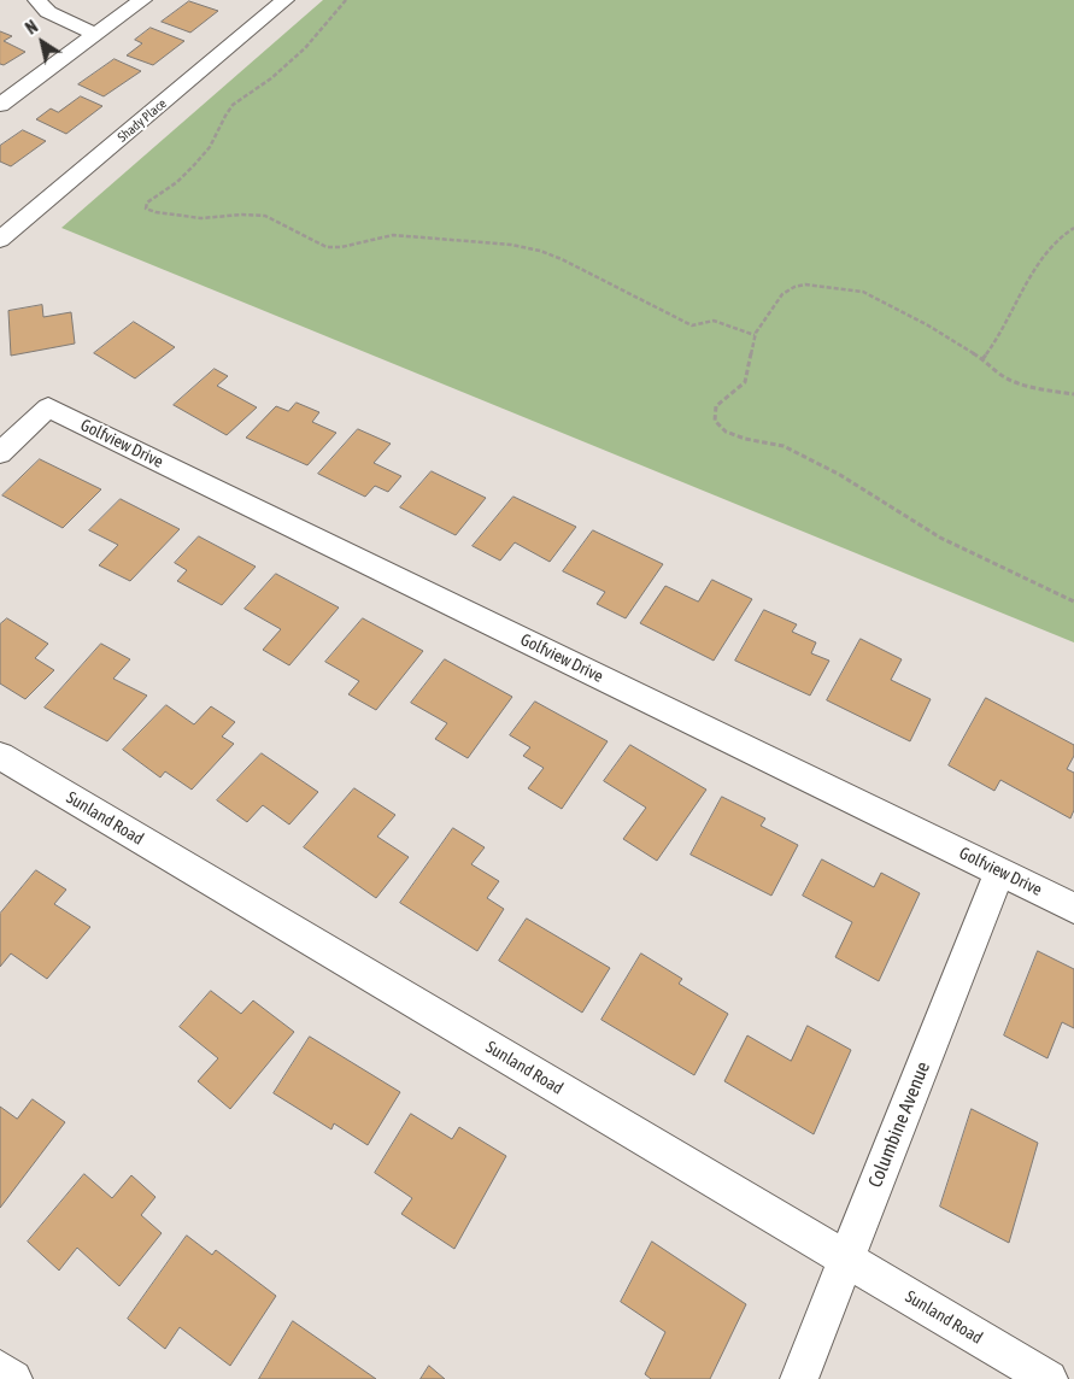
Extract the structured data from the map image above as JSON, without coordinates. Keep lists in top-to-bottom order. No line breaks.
{"streets":{"street":["Shady Place","Golfview Drive","Sunland Road","Columbine Avenue"]},"crossings":[["Golfview Drive","Columbine Avenue"],["Sunland Road","Columbine Avenue"]],"north":"top left"}
